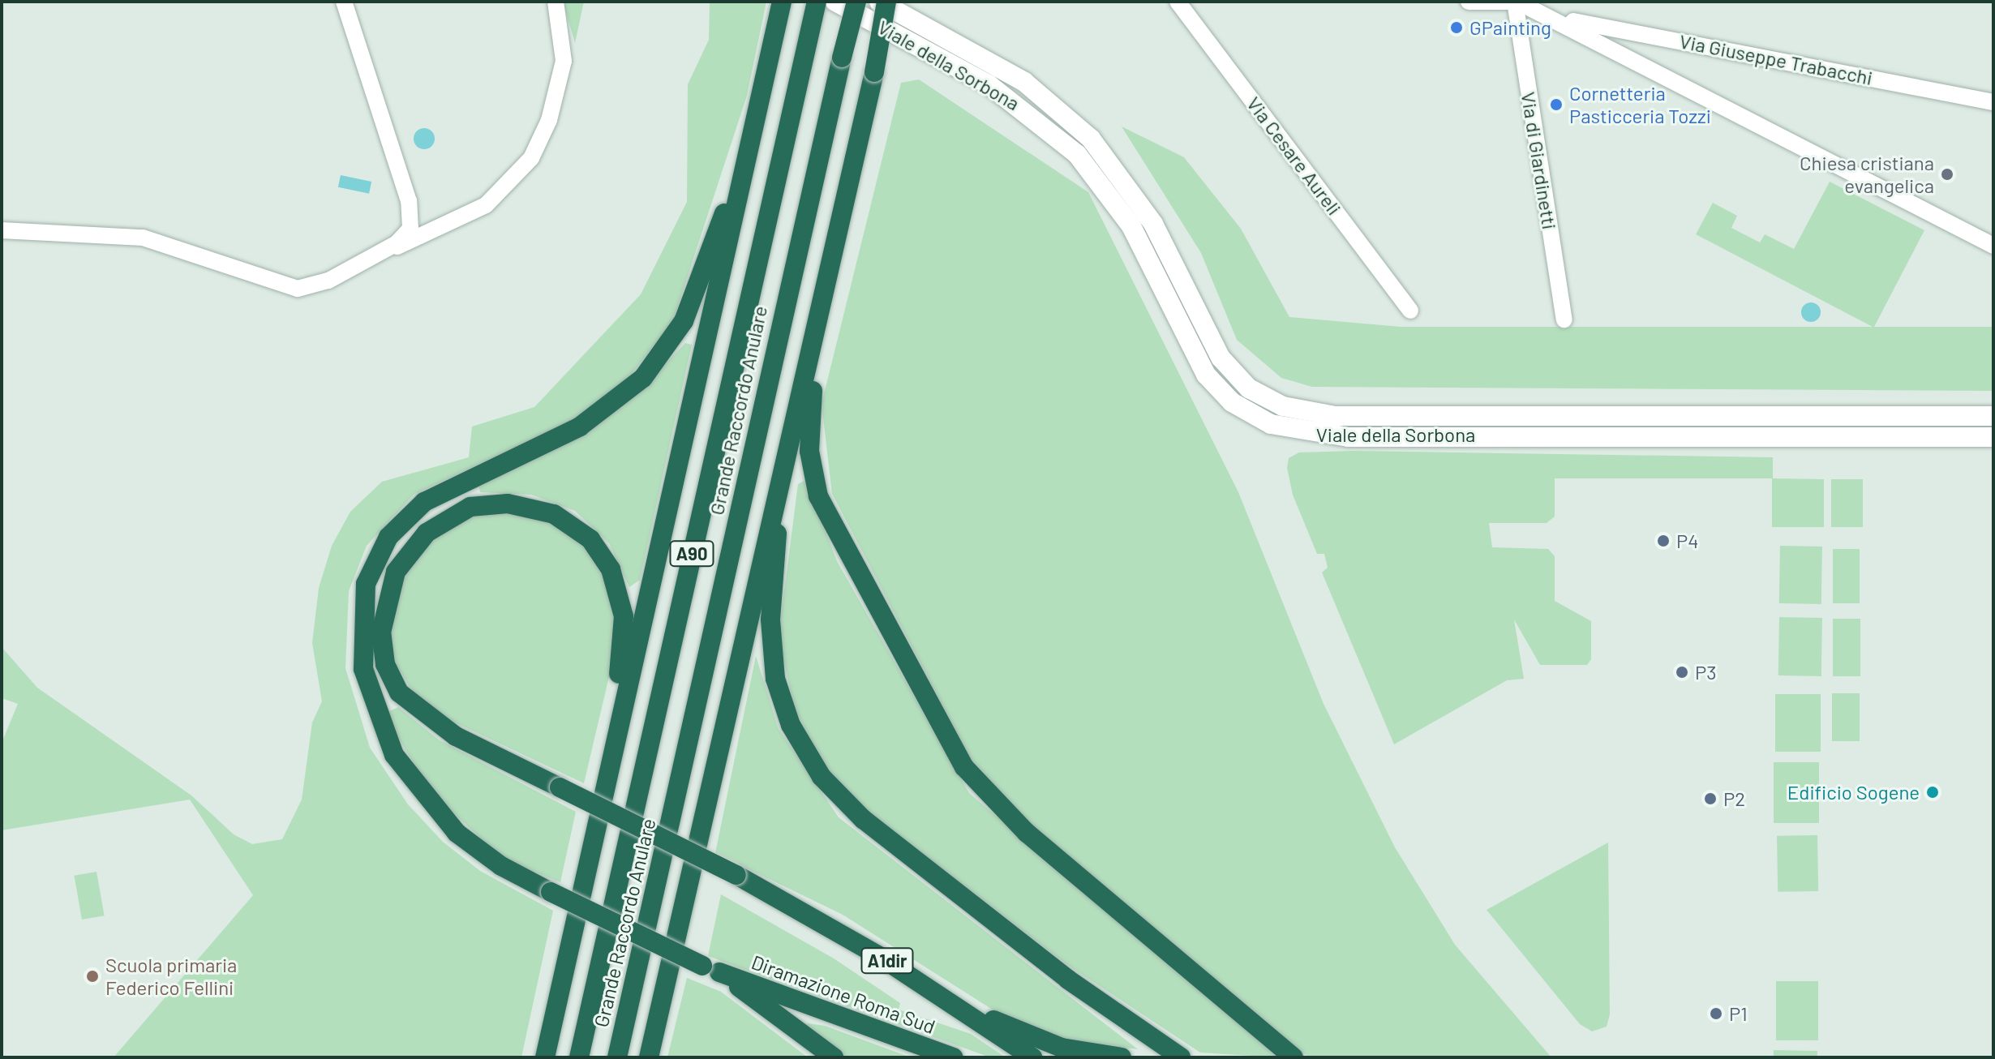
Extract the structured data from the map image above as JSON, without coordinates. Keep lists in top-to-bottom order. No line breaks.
{"streets":{"highway":["Grande Raccordo Anulare","A90","A1dir","Diramazione Roma Sud"],"street":["Via Giuseppe Trabacchi","Viale della Sorbona","Via Cesare Aureli","Via di Giardinetti"]},"places":["GPainting","Cornetteria Pasticceria Tozzi","Chiesa cristiana evangelica","P4","P3","Edificio Sogene","P2","Scuola primaria Federico Fellini","P1"]}
